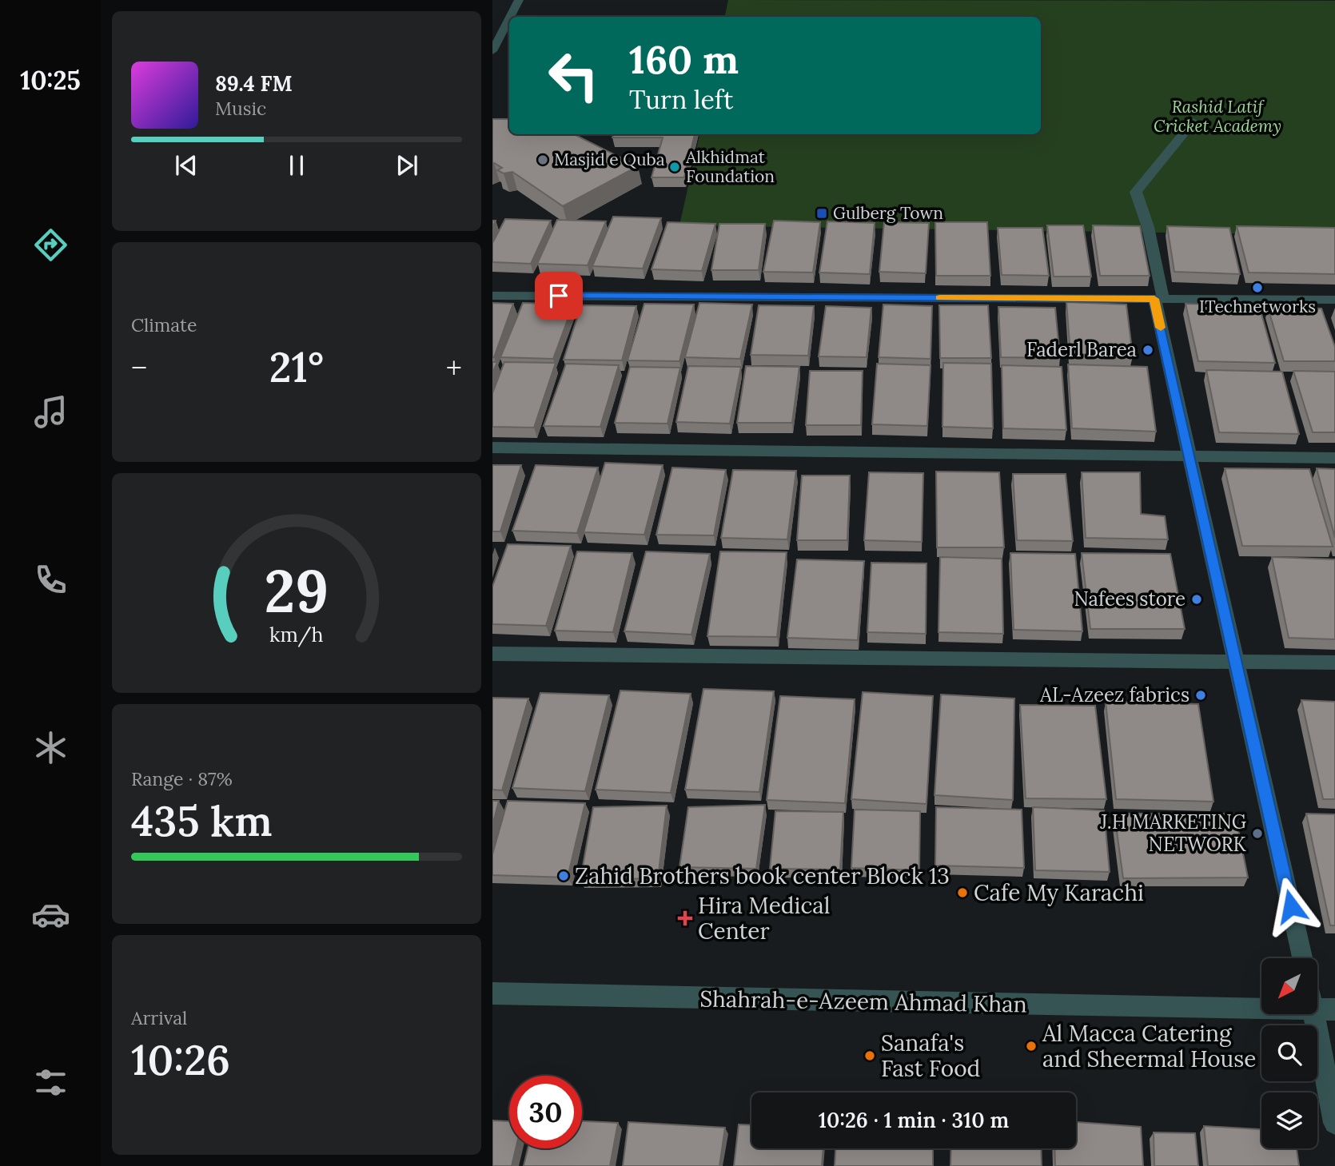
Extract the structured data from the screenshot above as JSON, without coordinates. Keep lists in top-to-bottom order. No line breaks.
{"streets":{"street":["Shahrah-e-Azeem Ahmad Khan"]},"parks":["Rashid Latif Cricket Academy"],"places":{"other":["Masjid e Quba","Alkhidmat Foundation","ITechnetworks","Faderl Barea","Nafees store","AL-Azeez fabrics","J.H MARKETING NETWORK","Zahid Brothers book center Block 13","Cafe My Karachi","Al Macca Catering and Sheermal House","Sanafa's Fast Food"],"transit":["Gulberg Town"],"health":["Hira Medical Center"]},"north":"bottom left","page":{"tabs":"10:25","turn":["160 m","Turn left"],"song":["89.4 FM","Music"],"tile":["Climate",["Range · 87%","435 km"],["Arrival","10:26"]],"heat":["−","21°","+"],"limit":"30","trip":"10:26 · 1 min · 310 m","gauge":["29","km/h"]}}
